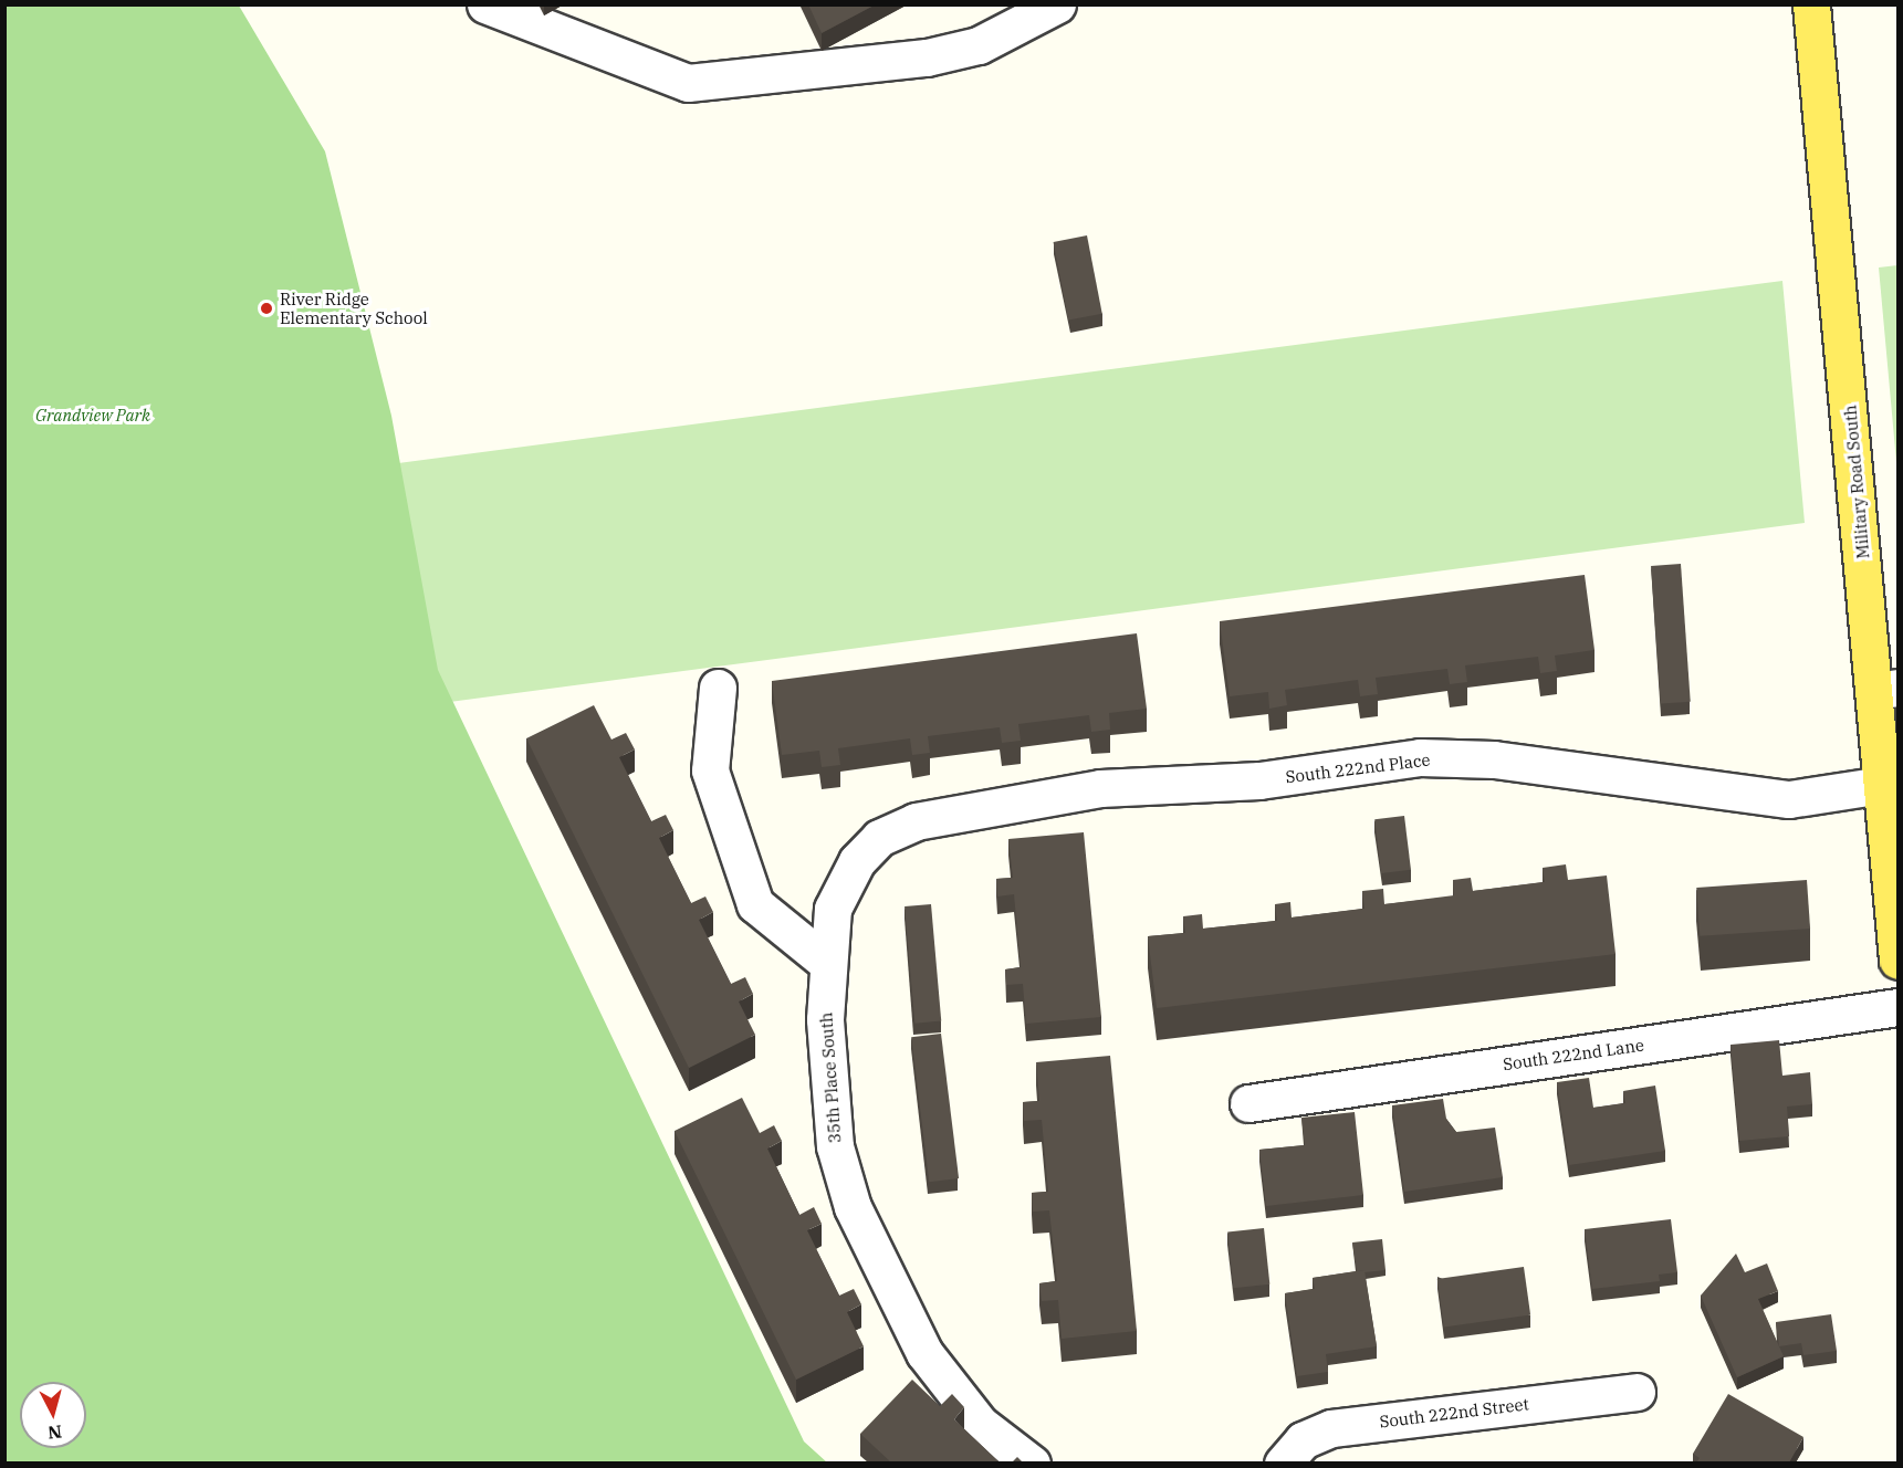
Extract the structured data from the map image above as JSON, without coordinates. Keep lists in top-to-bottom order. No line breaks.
{"streets":{"main road":["Military Road South"],"street":["South 222nd Place","South 222nd Lane","35th Place South","South 222nd Street"]},"crossings":[["Military Road South","South 222nd Place"],["South 222nd Place","35th Place South"]],"parks":["Grandview Park"],"places":["River Ridge Elementary School"],"north":"bottom"}
